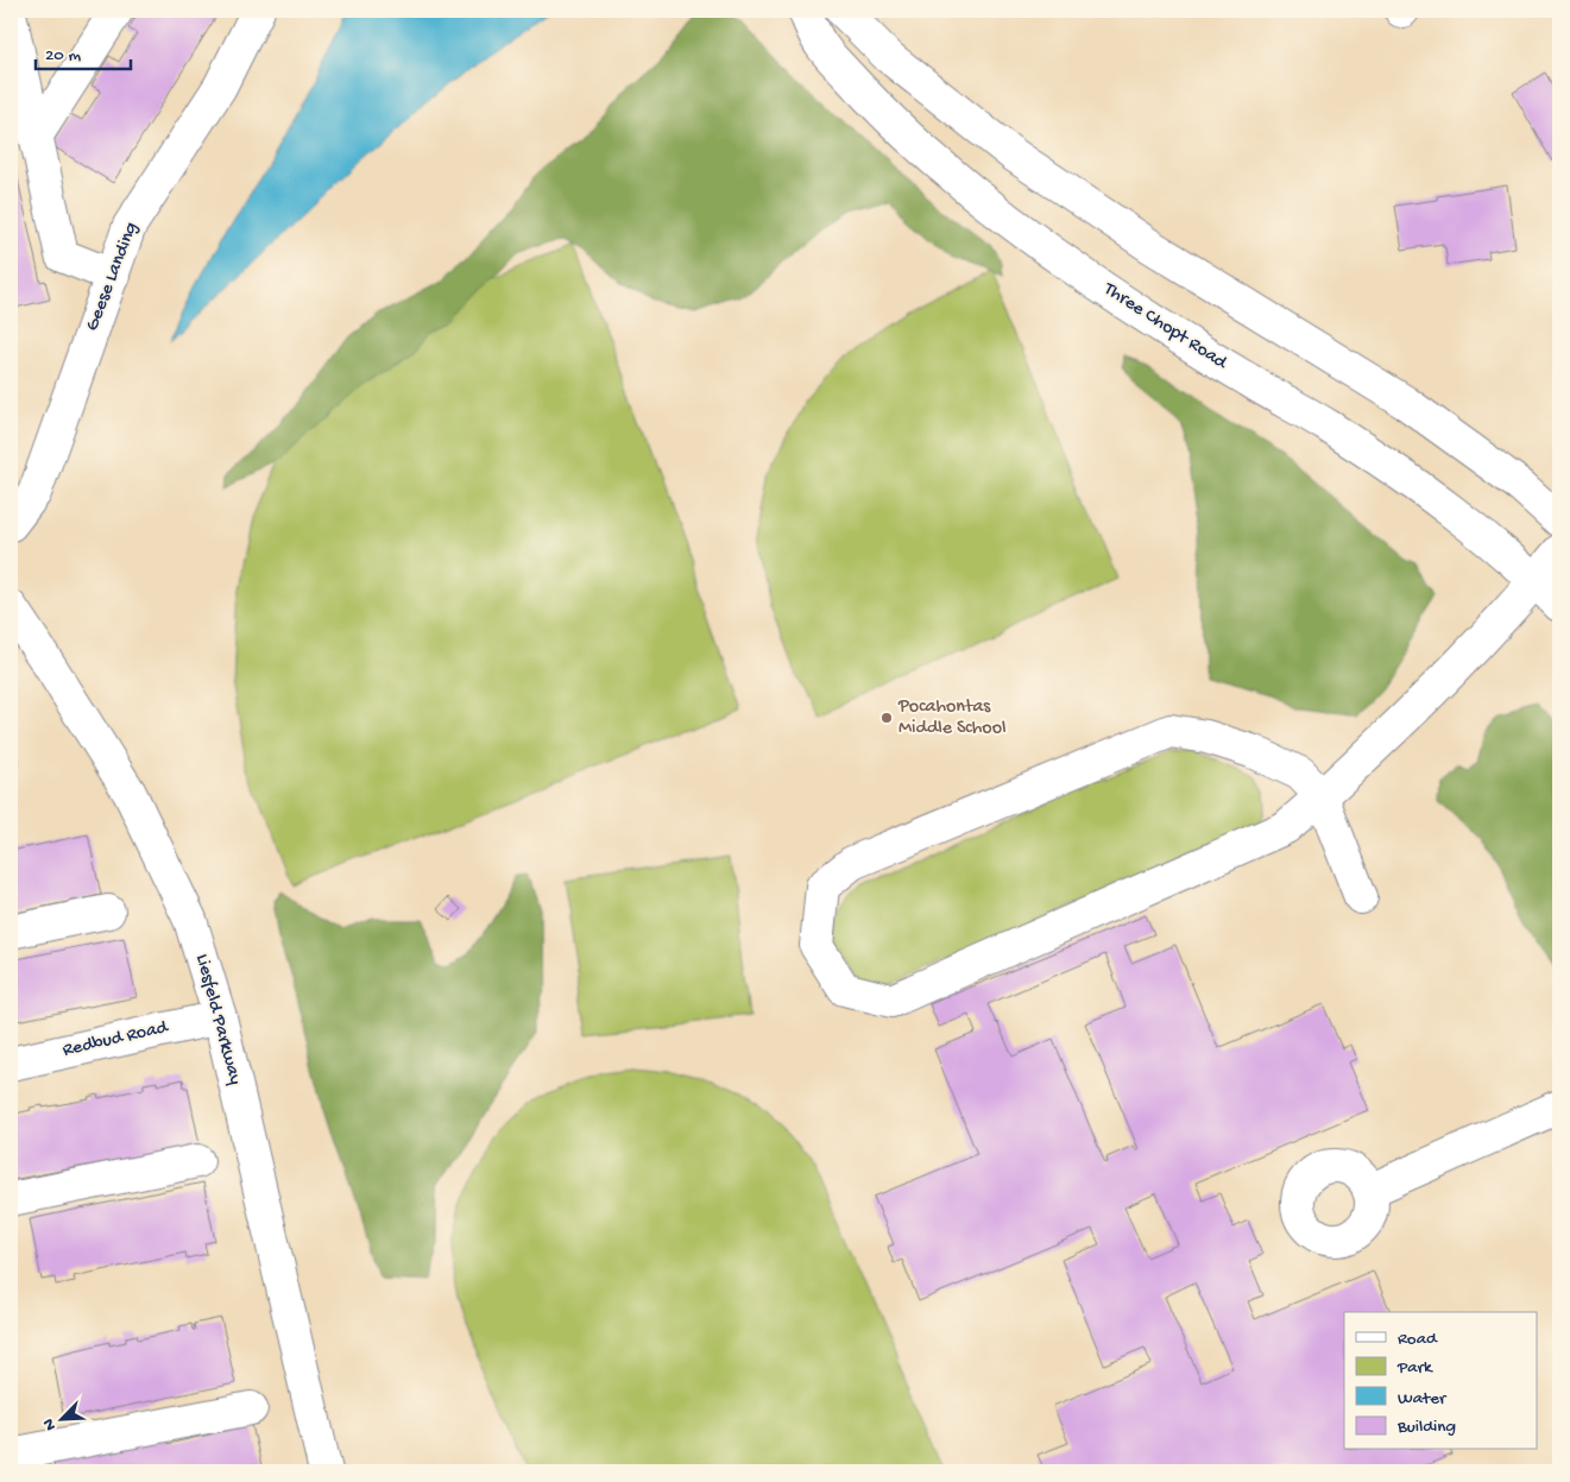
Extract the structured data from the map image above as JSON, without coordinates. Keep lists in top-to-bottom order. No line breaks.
{"streets":{"main road":["Geese Landing","Three Chopt Road","Liesfeld Parkway","Redbud Road"]},"crossings":[["Liesfeld Parkway","Redbud Road"]],"places":["Pocahontas Middle School"],"legend":["Road","Park","Water","Building"],"scale_bar":"20 m","north":"bottom left"}
